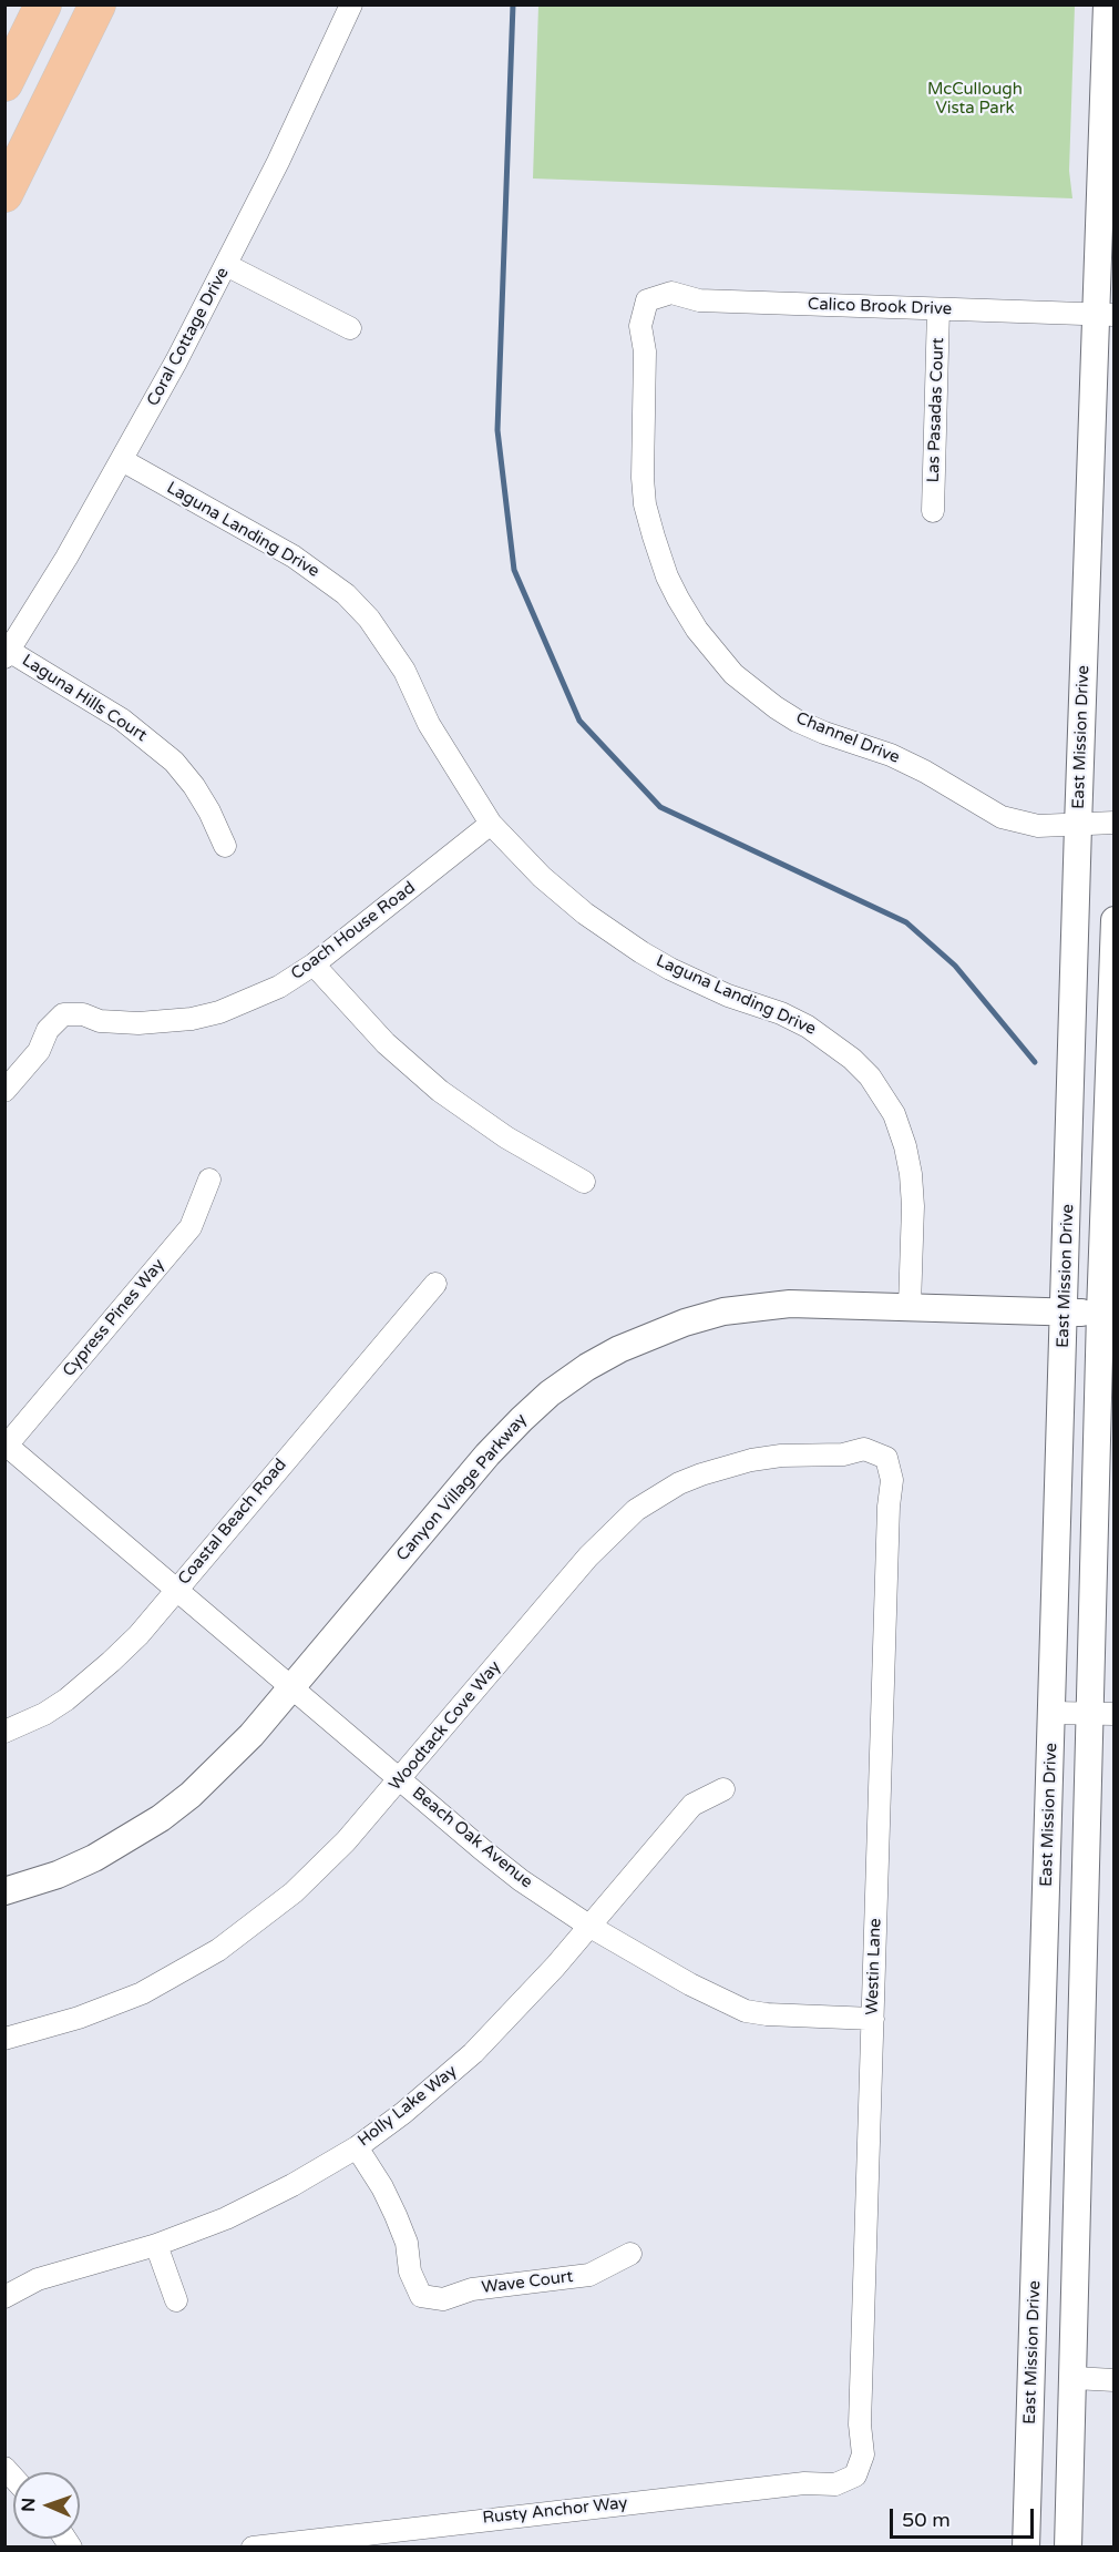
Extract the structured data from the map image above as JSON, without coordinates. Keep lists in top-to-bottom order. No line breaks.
{"streets":{"street":["Calico Brook Drive","Coral Cottage Drive","Las Pasadas Court","Laguna Landing Drive","Laguna Hills Court","East Mission Drive","Channel Drive","Coach House Road","Cypress Pines Way","Canyon Village Parkway","Coastal Beach Road","Woodtack Cove Way","Beach Oak Avenue","Westin Lane","Holly Lake Way","Wave Court","Rusty Anchor Way"]},"crossings":[["Calico Brook Drive","Las Pasadas Court"],["Calico Brook Drive","East Mission Drive"],["Calico Brook Drive","Channel Drive"],["Coral Cottage Drive","Laguna Landing Drive"],["Coral Cottage Drive","Laguna Hills Court"],["Laguna Landing Drive","Coach House Road"],["Laguna Landing Drive","Canyon Village Parkway"],["East Mission Drive","Channel Drive"],["East Mission Drive","Canyon Village Parkway"],["Cypress Pines Way","Beach Oak Avenue"],["Canyon Village Parkway","Beach Oak Avenue"],["Coastal Beach Road","Beach Oak Avenue"],["Woodtack Cove Way","Beach Oak Avenue"],["Woodtack Cove Way","Westin Lane"],["Beach Oak Avenue","Westin Lane"],["Beach Oak Avenue","Holly Lake Way"],["Westin Lane","Rusty Anchor Way"],["Holly Lake Way","Wave Court"]],"parks":["McCullough Vista Park"],"scale_bar":"50 m","north":"left"}
